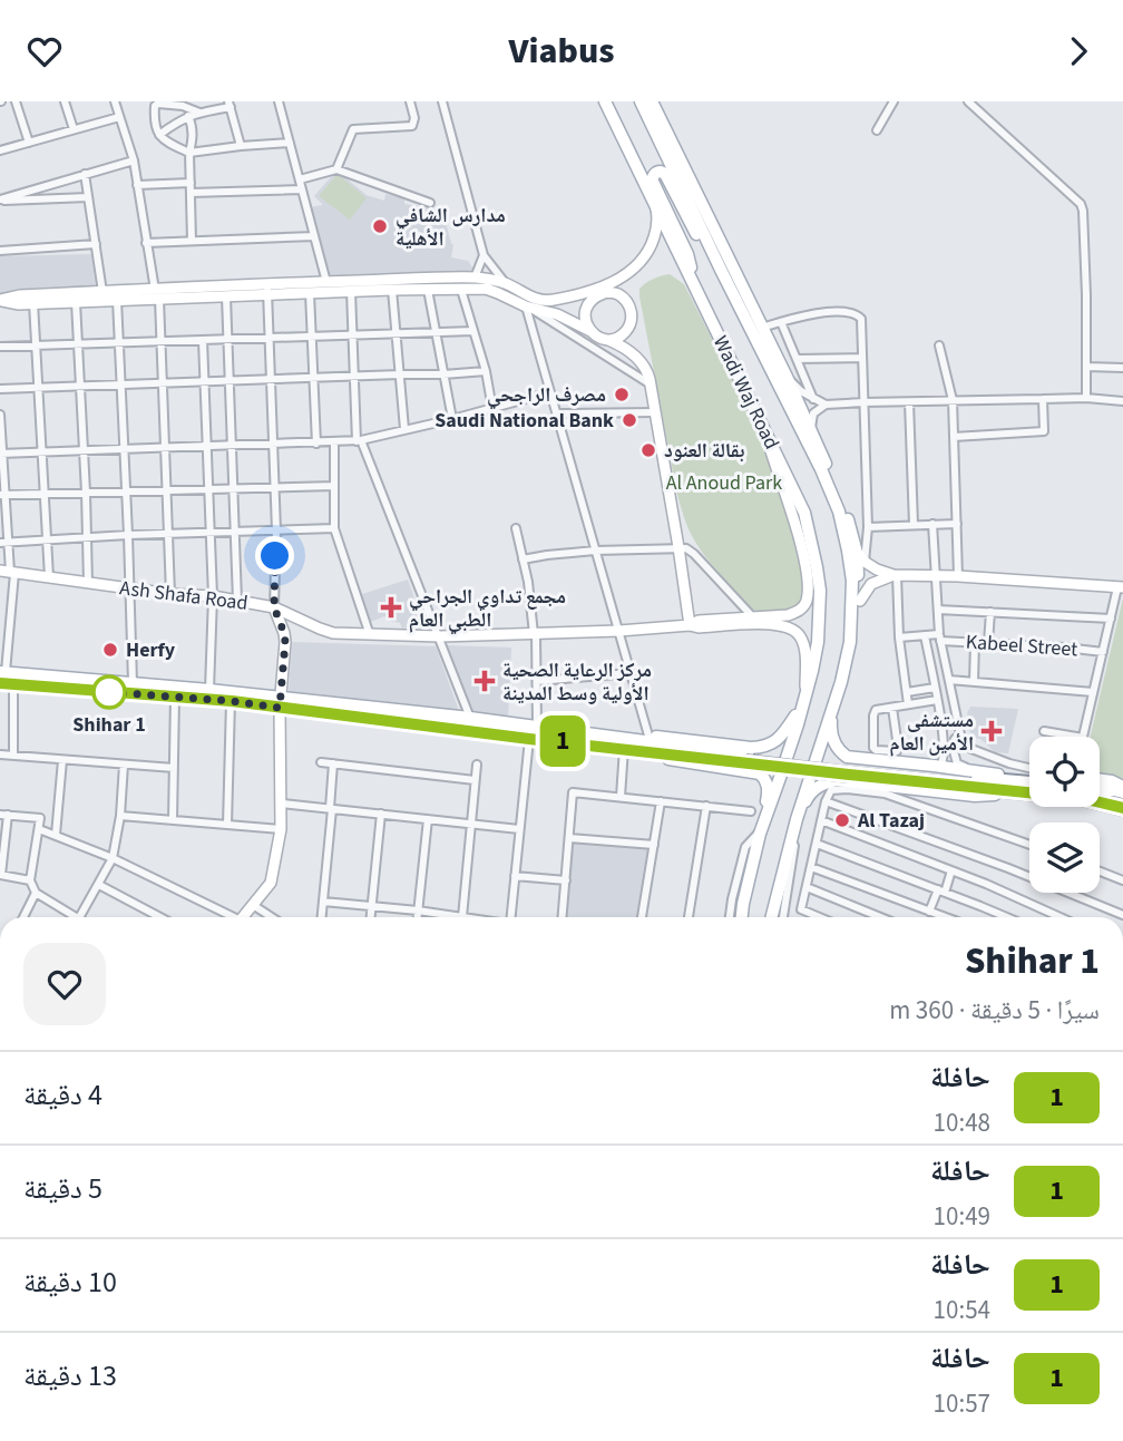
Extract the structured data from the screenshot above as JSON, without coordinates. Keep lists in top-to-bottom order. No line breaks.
{"streets":{"main road":["Wadi Waj Road"],"street":["Ash Shafa Road","Kabeel Street"]},"parks":["Al Anoud Park"],"places":{"other":["مدارس الشافي الأهلية","مصرف الراجحي","Saudi National Bank","بقالة العنود","Herfy","Shihar 1","Al Tazaj"],"health":["مجمع تداوي الجراحي الطبي العام","مركز الرعاية الصحية الأولية وسط المدينة","مستشفى الأمين العام"]},"lines":["bus line 1"],"page":{"header":"Viabus","on_map":"1","heading":["Shihar 1","سيرًا · 5 دقيقة · 360 m"],"list":[{"mark":"1","name":"حافلة","note":"10:48","value":"4 دقيقة"},{"mark":"1","name":"حافلة","note":"10:49","value":"5 دقيقة"},{"mark":"1","name":"حافلة","note":"10:54","value":"10 دقيقة"},{"mark":"1","name":"حافلة","note":"10:57","value":"13 دقيقة"}]}}
